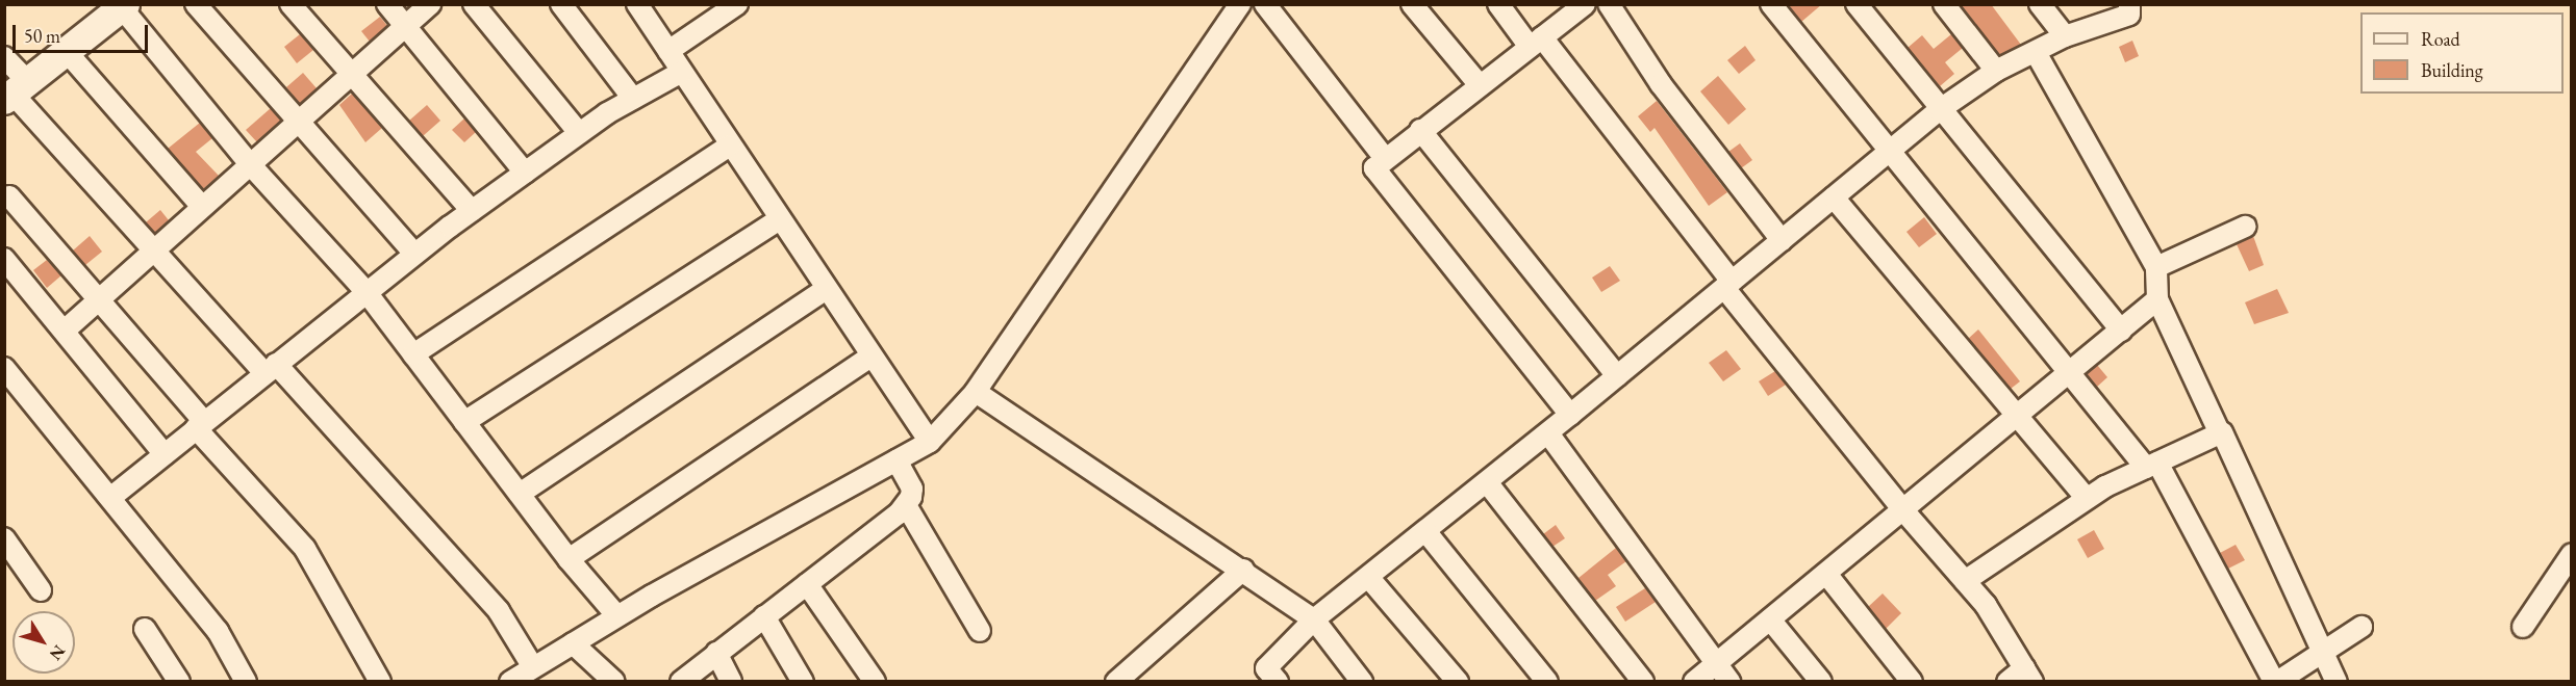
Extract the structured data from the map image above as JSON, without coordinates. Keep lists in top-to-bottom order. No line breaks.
{"legend":["Road","Building"],"scale_bar":"50 m","north":"bottom right"}
